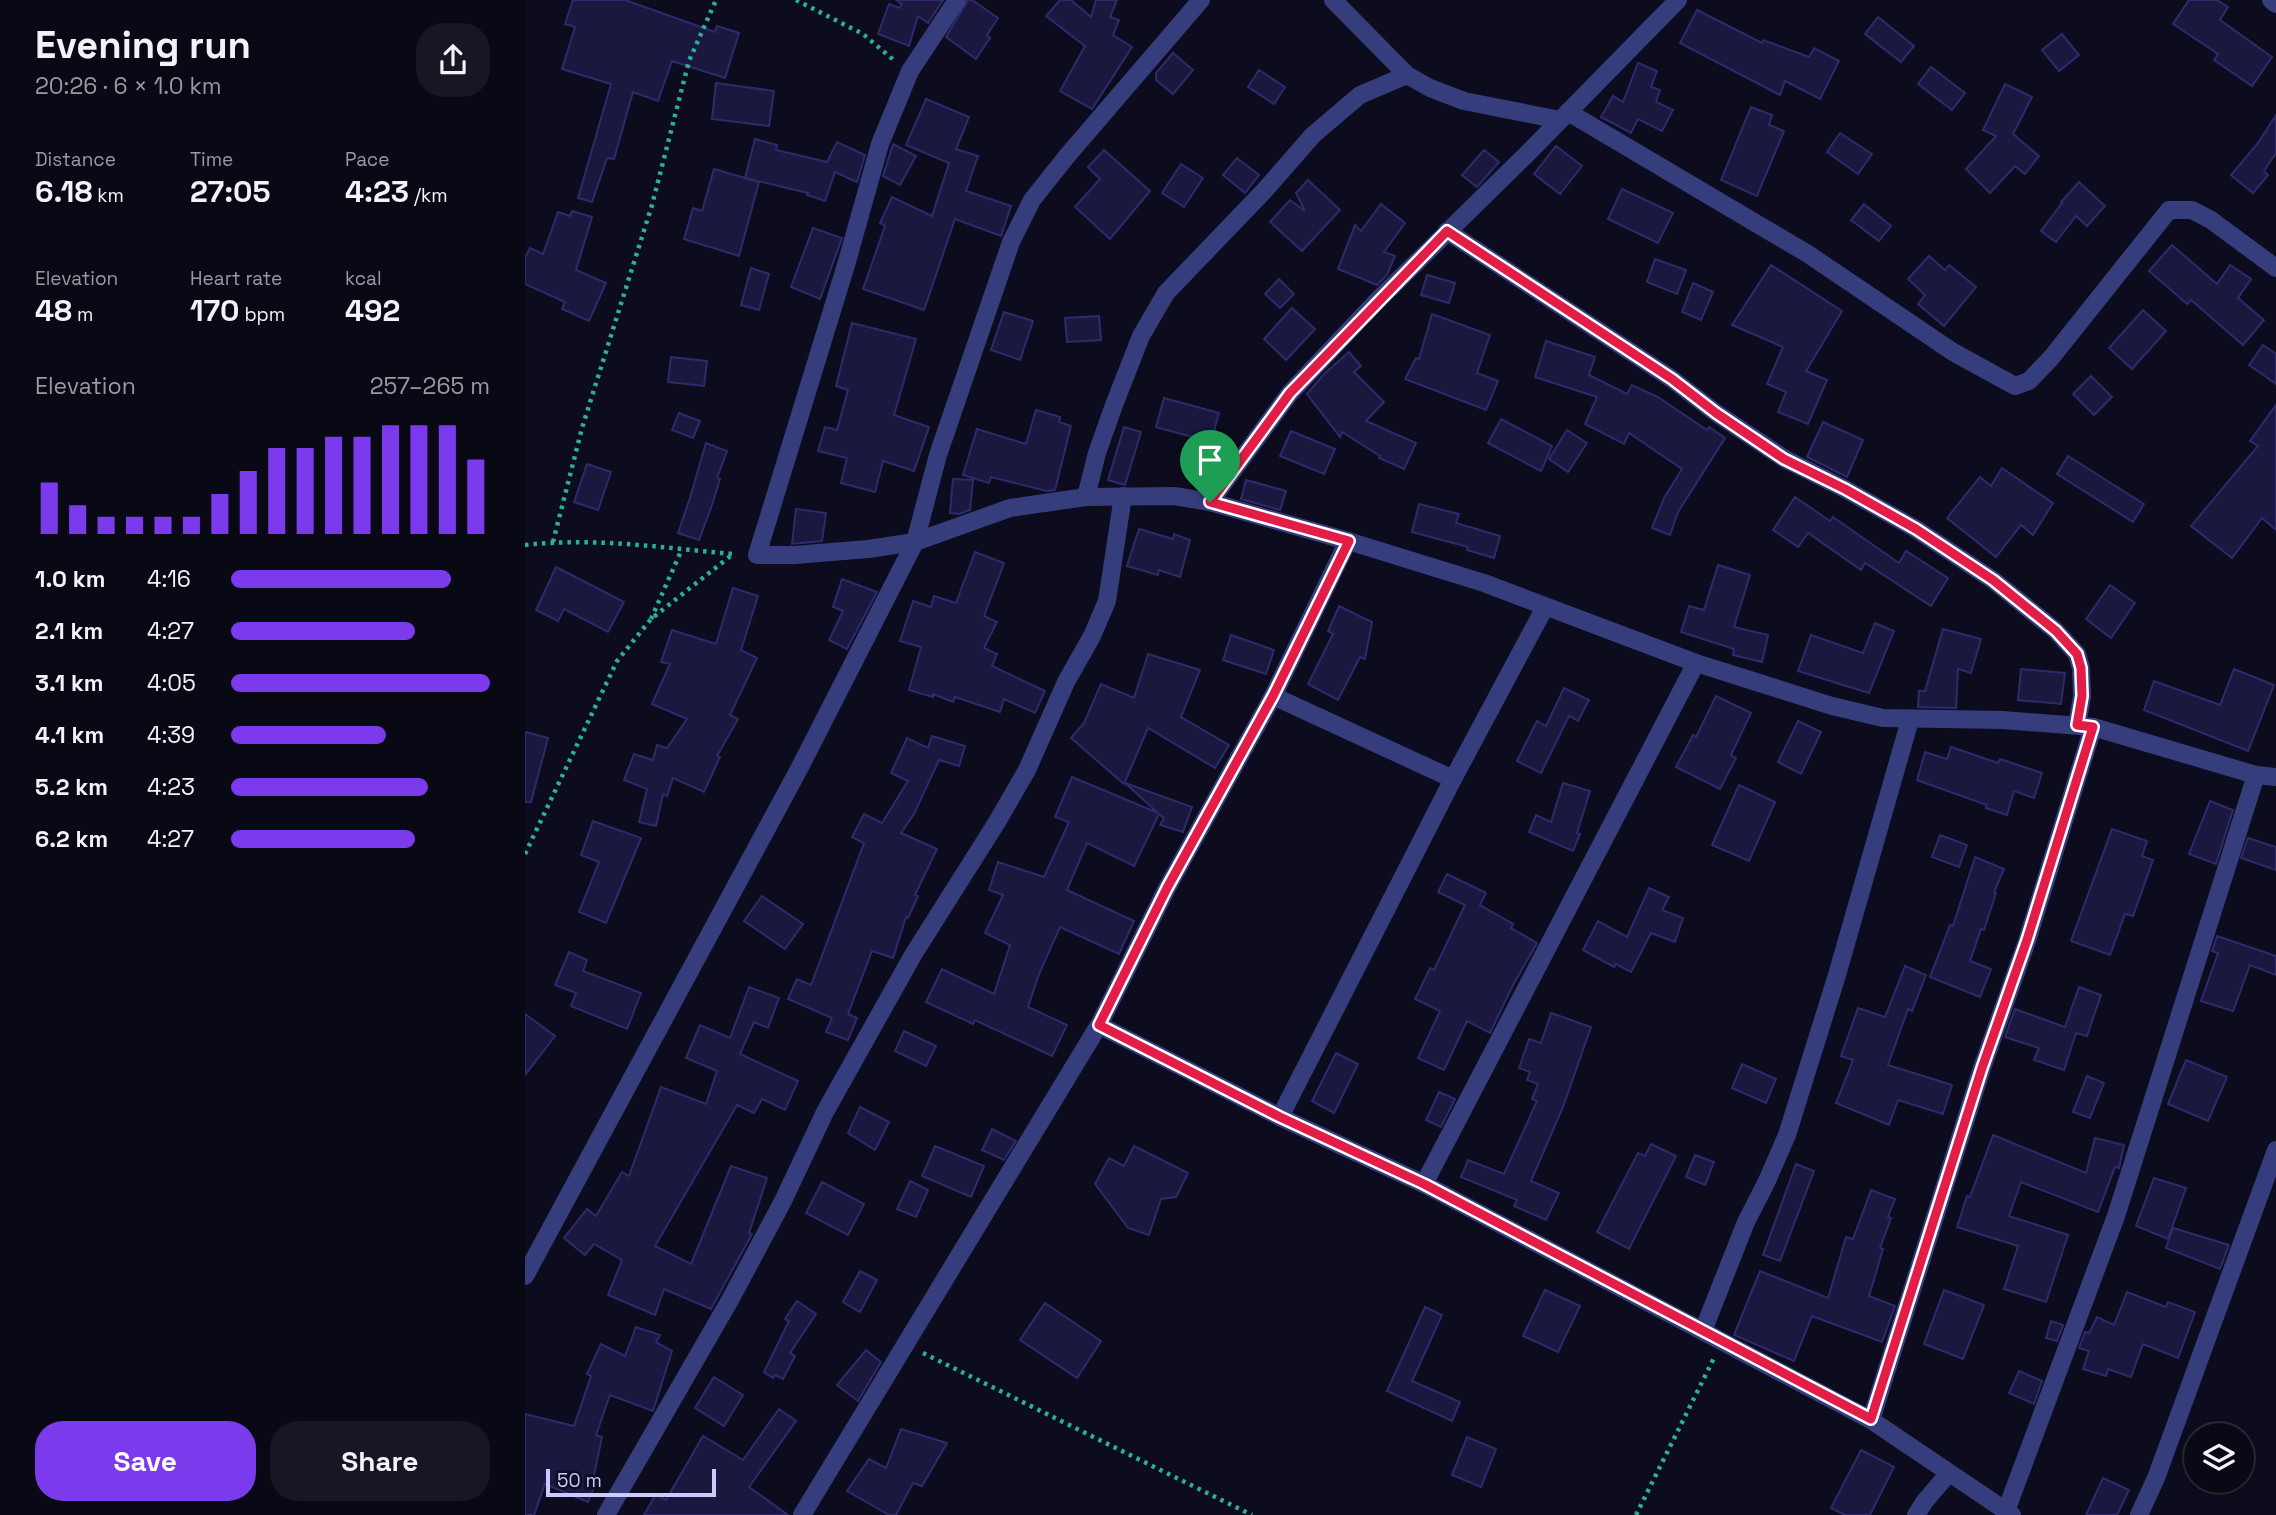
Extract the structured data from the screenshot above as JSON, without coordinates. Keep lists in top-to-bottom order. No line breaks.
{"scale_bar":"50 m","page":{"heading":["Evening run","20:26 · 6 × 1.0 km"],"stats":[["Distance","6.18 km"],["Time","27:05"],["Pace","4:23 /km"],["Elevation","48 m"],["Heart rate","170 bpm"],["kcal","492"]],"chart":["Elevation","257–265 m"],"list":[{"name":"1.0 km","note":"4:16"},{"name":"2.1 km","note":"4:27"},{"name":"3.1 km","note":"4:05"},{"name":"4.1 km","note":"4:39"},{"name":"5.2 km","note":"4:23"},{"name":"6.2 km","note":"4:27"}],"buttons":["Save","Share"],"scale":"50 m"}}
